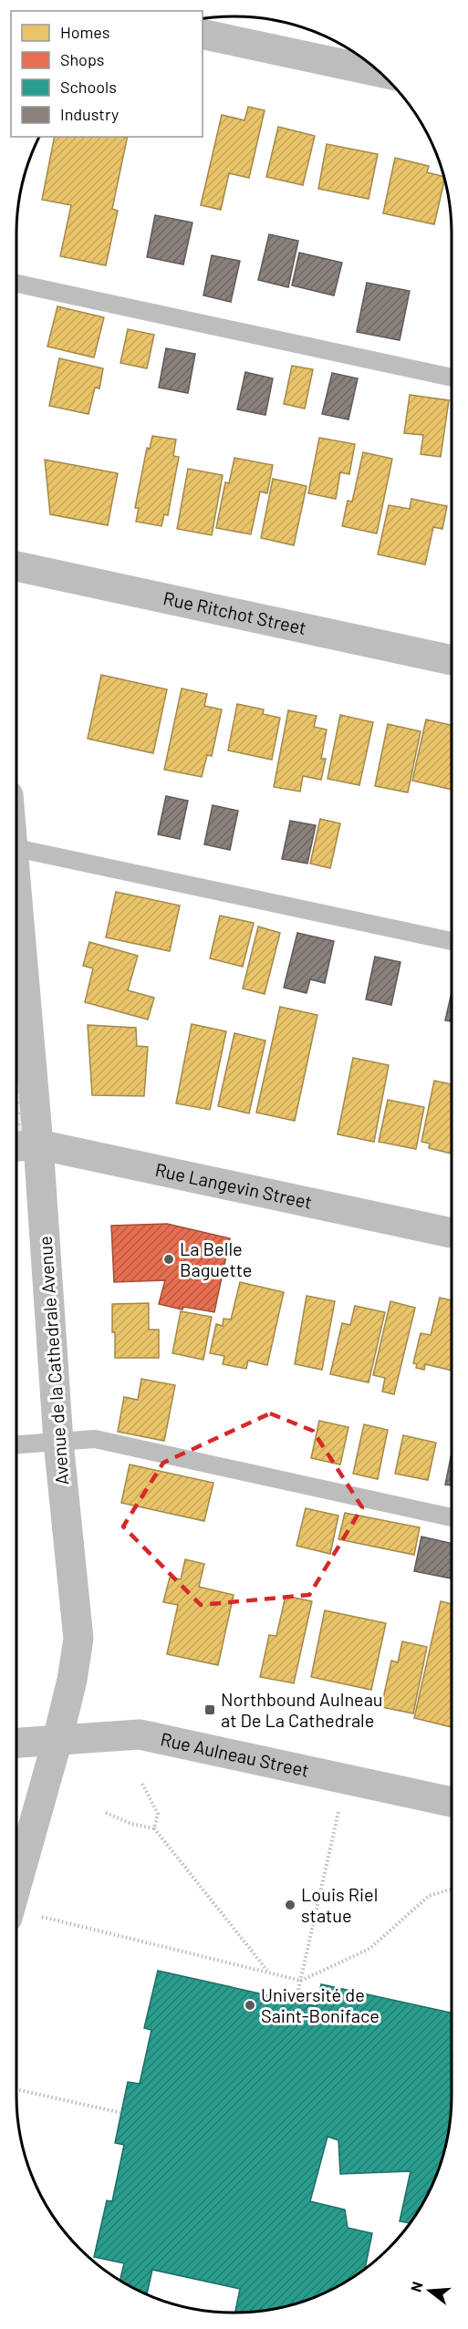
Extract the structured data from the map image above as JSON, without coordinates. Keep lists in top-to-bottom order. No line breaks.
{"streets":{"street":["Rue Ritchot Street","Rue Langevin Street","Avenue de la Cathedrale Avenue","Rue Aulneau Street"]},"crossings":[["Rue Langevin Street","Avenue de la Cathedrale Avenue"],["Avenue de la Cathedrale Avenue","Rue Aulneau Street"]],"places":{"other":["La Belle Baguette","Louis Riel statue","Université de Saint-Boniface"],"transit":["Northbound Aulneau at De La Cathedrale"]},"legend":["Homes","Shops","Schools","Industry"],"north":"left"}
